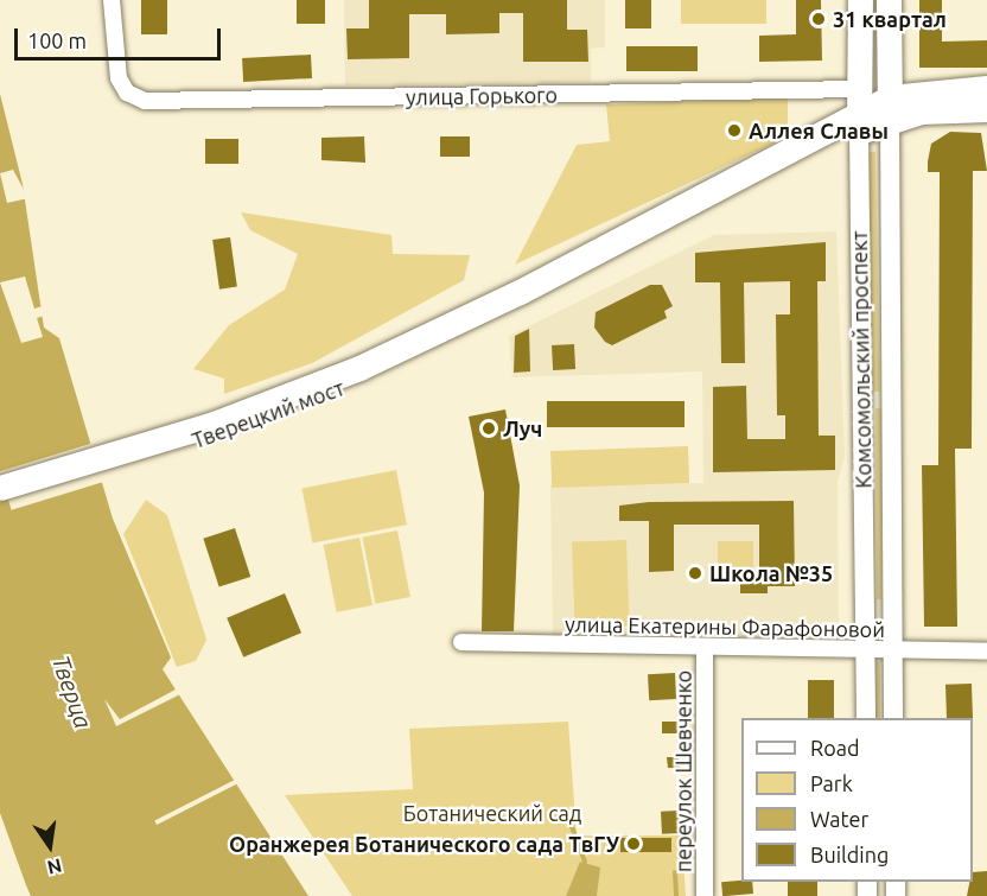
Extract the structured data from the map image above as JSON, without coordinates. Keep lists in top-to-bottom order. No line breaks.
{"streets":{"main road":["Комсомольский проспект","Тверецкий мост"],"street":["улица Горького","улица Екатерины Фарафоновой","переулок Шевченко"]},"crossings":[["улица Горького","Комсомольский проспект"],["Комсомольский проспект","улица Екатерины Фарафоновой"],["улица Екатерины Фарафоновой","переулок Шевченко"]],"water":["Тверца"],"parks":["Ботанический сад"],"places":["31 квартал","Аллея Славы","Луч","Школа №35","Оранжерея Ботанического сада ТвГУ"],"legend":["Road","Park","Water","Building"],"scale_bar":"100 m","north":"bottom"}
